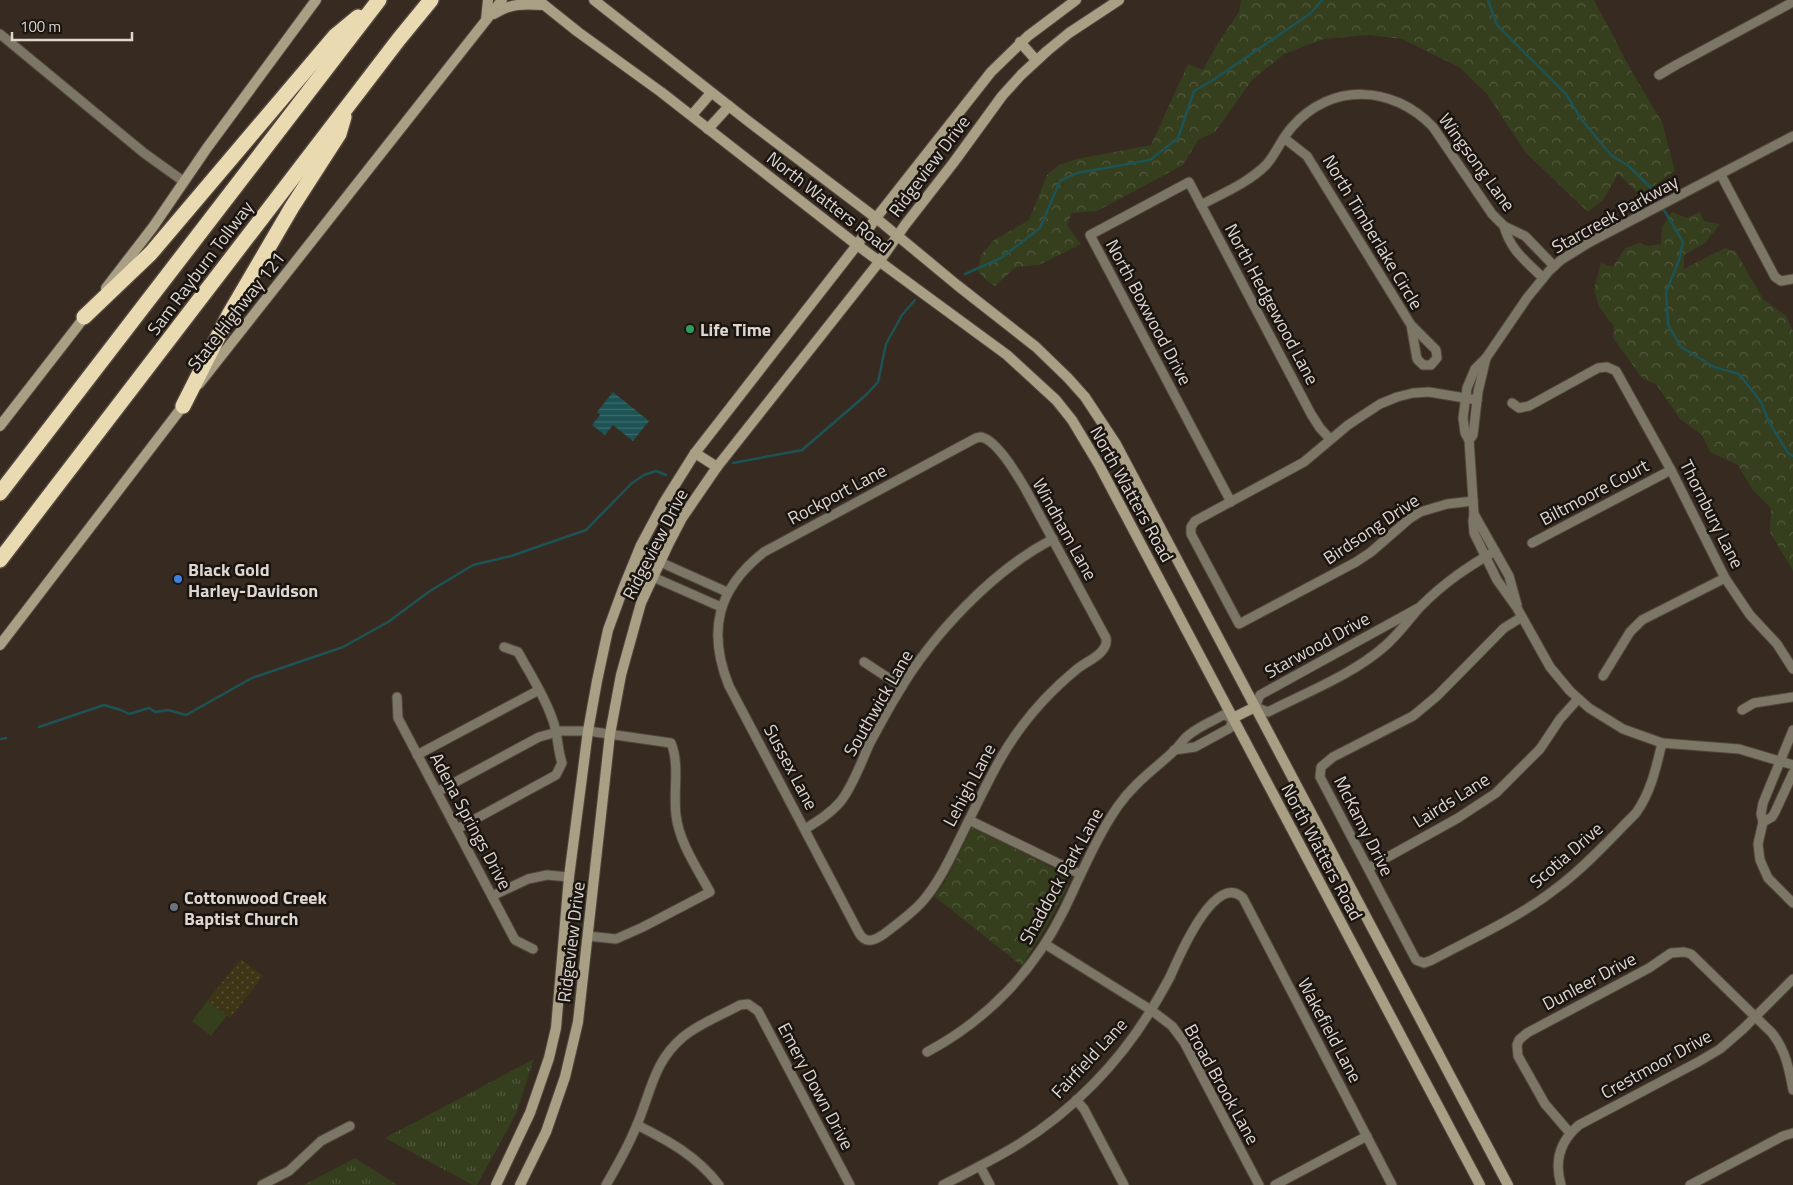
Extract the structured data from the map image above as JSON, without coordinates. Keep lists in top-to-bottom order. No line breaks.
{"streets":{"highway":["Sam Rayburn Tollway"],"main road":["Ridgeview Drive","North Watters Road","State Highway 121"],"street":["Wingsong Lane","Starcreek Parkway","North Timberlake Circle","North Hedgewood Lane","North Boxwood Drive","Biltmoore Court","Rockport Lane","Thornbury Lane","Windham Lane","Birdsong Drive","Starwood Drive","Southwick Lane","Sussex Lane","Lehigh Lane","Lairds Lane","Adena Springs Drive","McKamy Drive","Scotia Drive","Shaddock Park Lane","Dunleer Drive","Wakefield Lane","Fairfield Lane","Crestmoor Drive","Broad Brook Lane","Emery Down Drive"]},"crossings":[["Wingsong Lane","Starcreek Parkway"],["Wingsong Lane","North Timberlake Circle"],["Wingsong Lane","North Hedgewood Lane"],["Ridgeview Drive","North Watters Road"],["North Watters Road","Starwood Drive"],["North Watters Road","Shaddock Park Lane"],["Starcreek Parkway","Birdsong Drive"],["Starcreek Parkway","Starwood Drive"],["Starcreek Parkway","Lairds Lane"],["Starcreek Parkway","McKamy Drive"],["Starcreek Parkway","Scotia Drive"],["North Hedgewood Lane","North Boxwood Drive"],["North Boxwood Drive","Birdsong Drive"],["Biltmoore Court","Thornbury Lane"],["Rockport Lane","Windham Lane"],["Rockport Lane","Sussex Lane"],["Windham Lane","Southwick Lane"],["Windham Lane","Lehigh Lane"],["Southwick Lane","Sussex Lane"],["Sussex Lane","Lehigh Lane"],["Lairds Lane","McKamy Drive"],["McKamy Drive","Scotia Drive"],["Shaddock Park Lane","Broad Brook Lane"],["Dunleer Drive","Crestmoor Drive"],["Wakefield Lane","Fairfield Lane"],["Fairfield Lane","Broad Brook Lane"]],"places":["Life Time","Black Gold Harley-Davidson","Cottonwood Creek Baptist Church"],"scale_bar":"100 m"}
